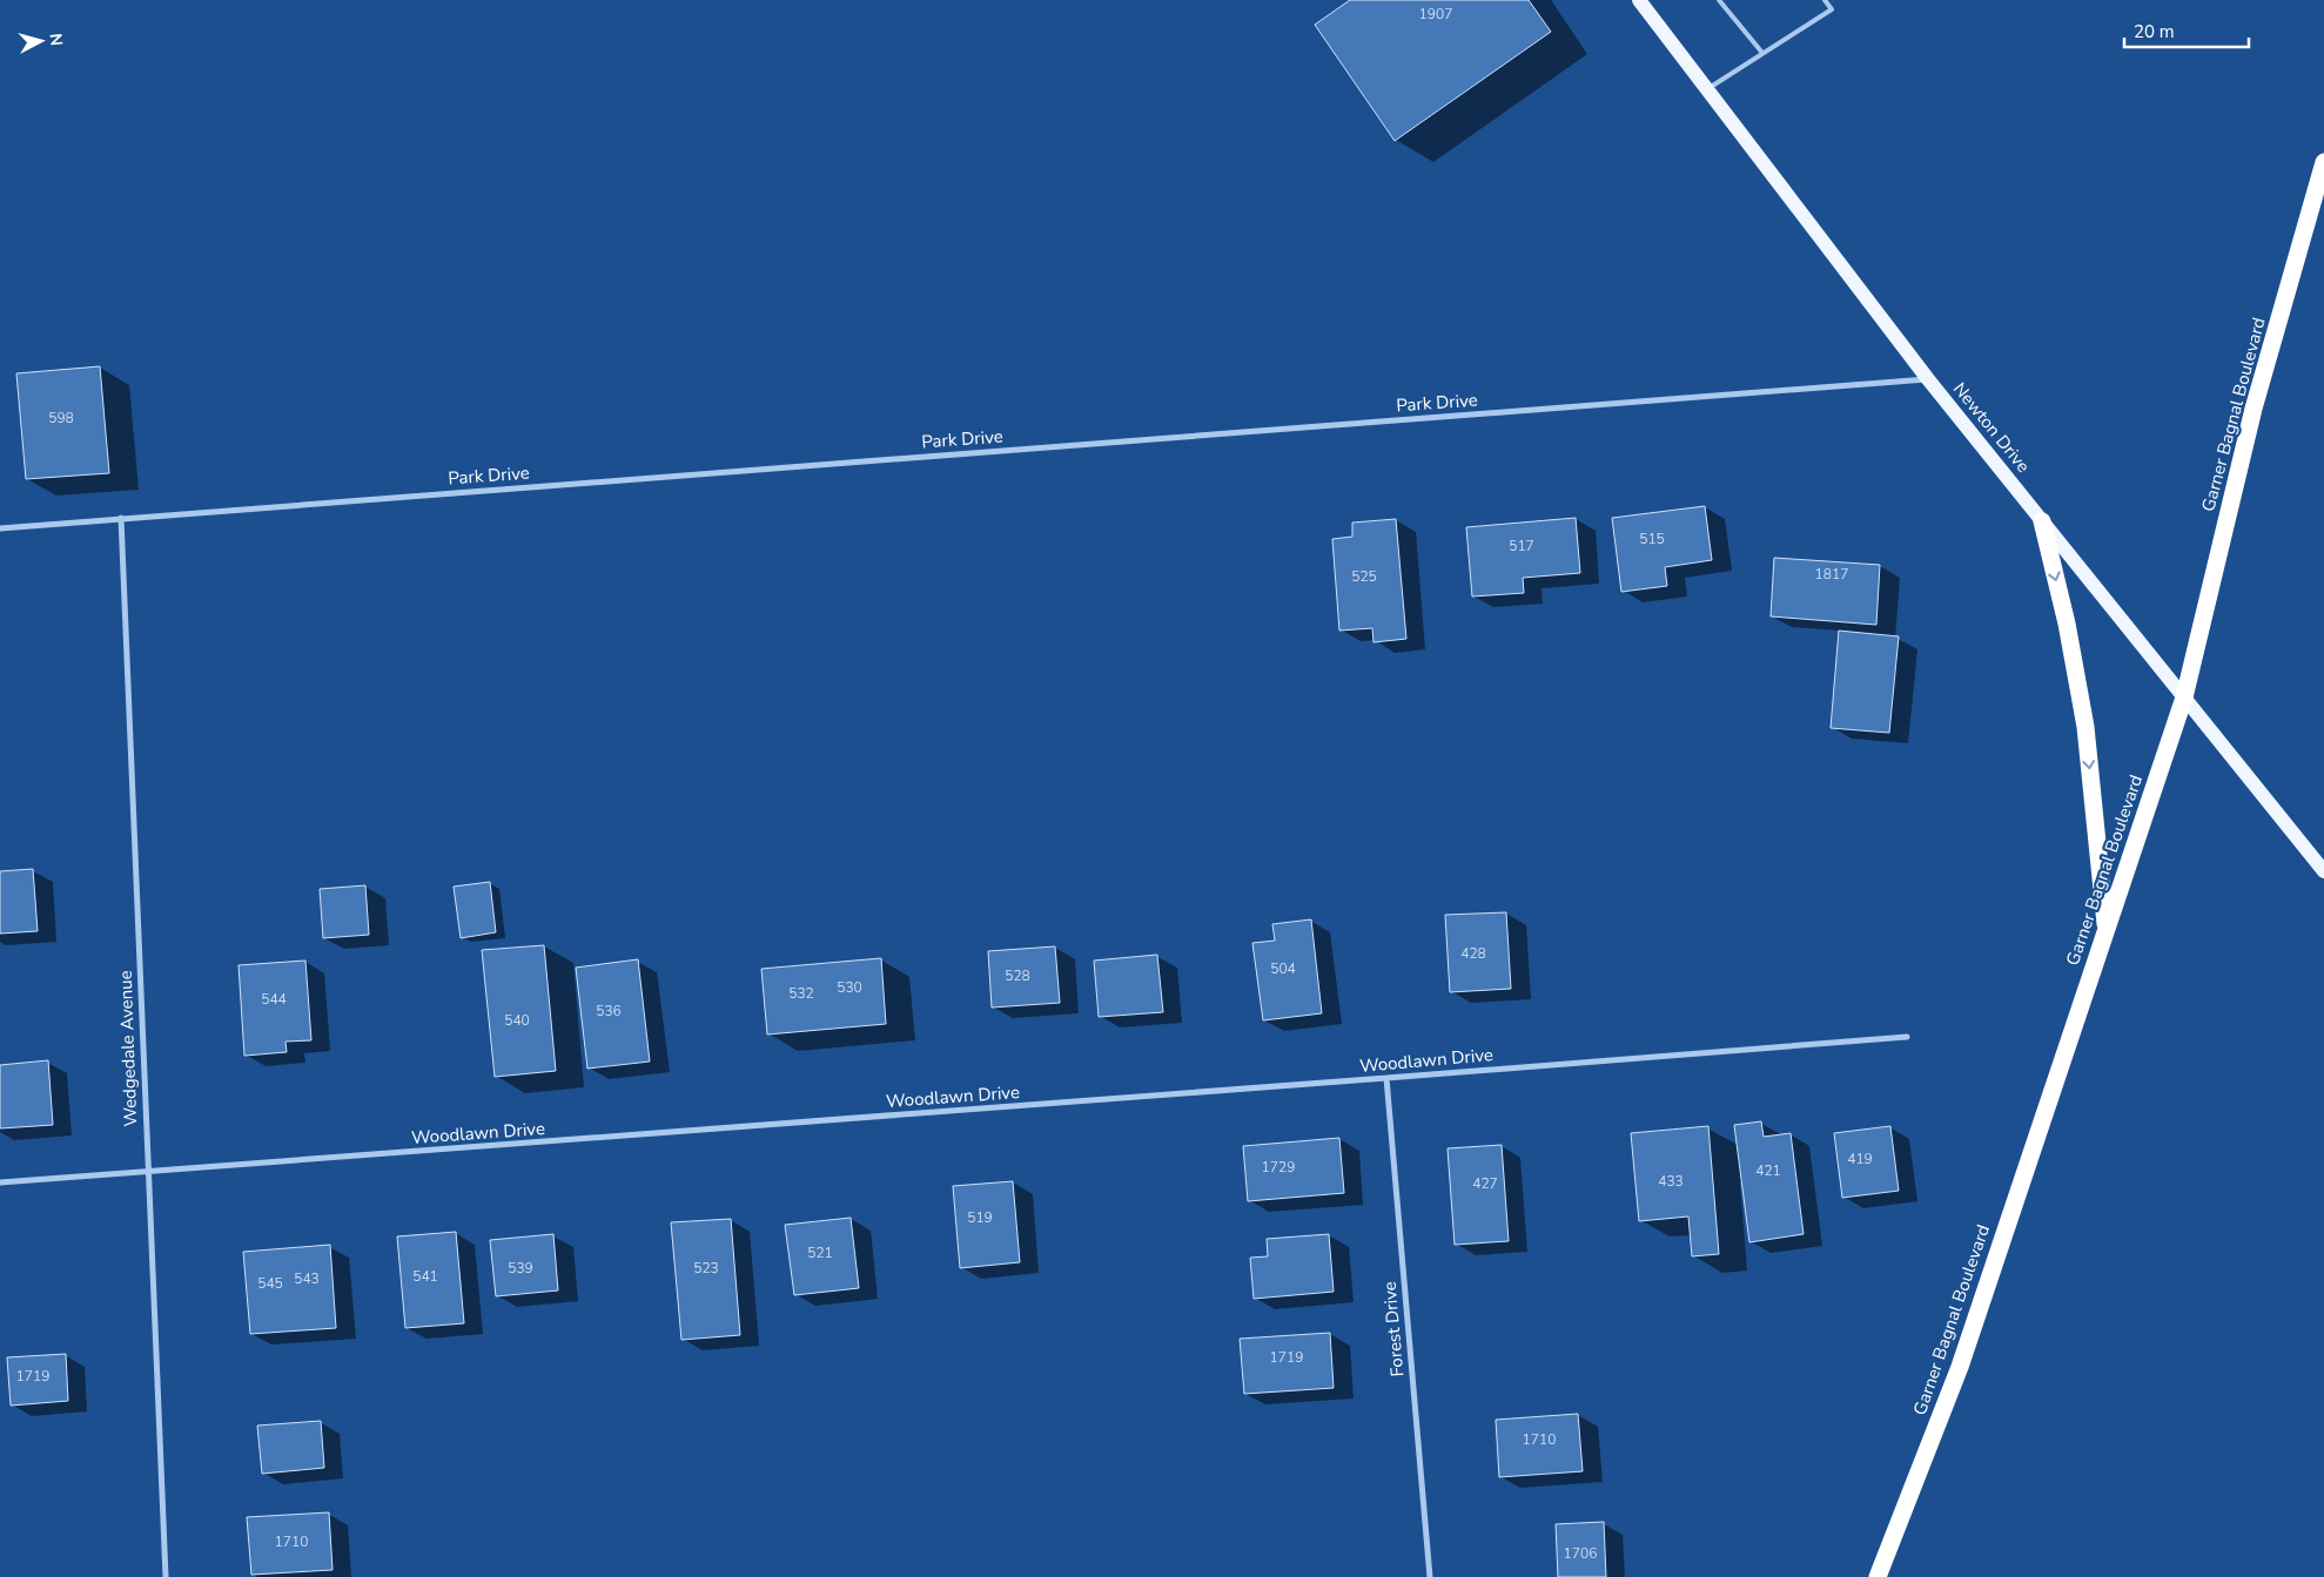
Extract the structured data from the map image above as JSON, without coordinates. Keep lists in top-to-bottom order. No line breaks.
{"streets":{"highway":["Garner Bagnal Boulevard"],"main road":["Newton Drive"],"street":["Park Drive","Wedgedale Avenue","Woodlawn Drive","Forest Drive"]},"crossings":[["Park Drive","Newton Drive"],["Park Drive","Wedgedale Avenue"],["Garner Bagnal Boulevard","Newton Drive"],["Wedgedale Avenue","Woodlawn Drive"],["Woodlawn Drive","Forest Drive"]],"house_numbers":["1907","598","515","517","1817","525","428","504","528","530","532","544","536","540","419","1729","421","433","427","519","521","539","523","541","543","545","1719","1719","1710","1710","1706"],"scale_bar":"20 m","north":"right"}
